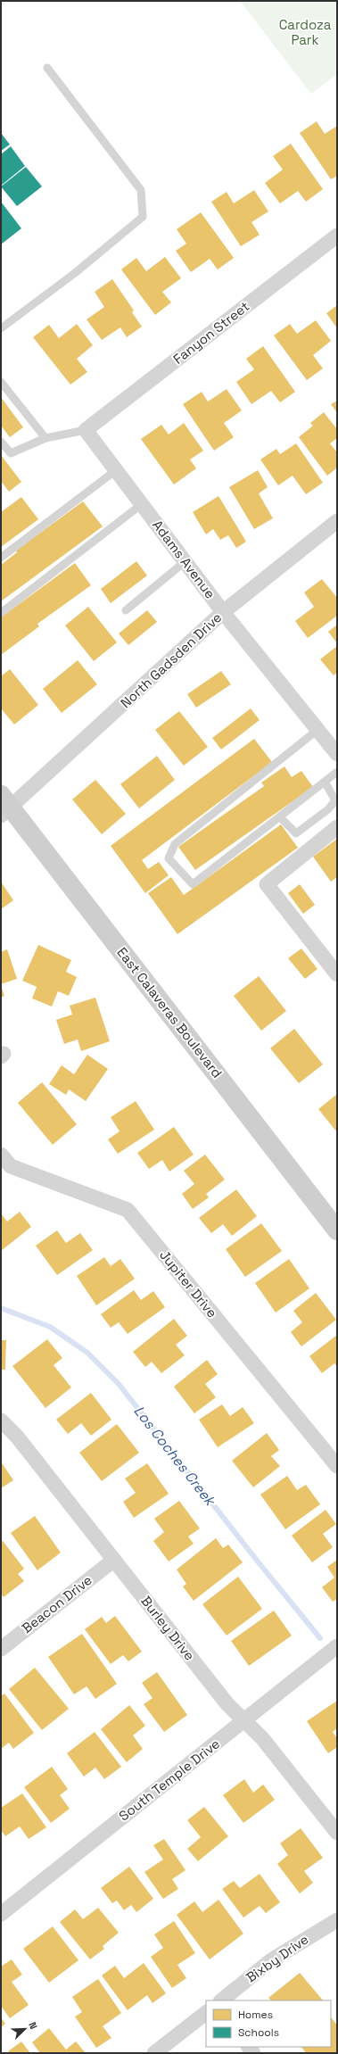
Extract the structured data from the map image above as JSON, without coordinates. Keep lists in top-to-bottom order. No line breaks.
{"streets":{"main road":["East Calaveras Boulevard"],"street":["Fanyon Street","Adams Avenue","North Gadsden Drive","Jupiter Drive","Beacon Drive","Burley Drive","South Temple Drive","Bixby Drive"]},"crossings":[["Fanyon Street","Adams Avenue"],["Adams Avenue","North Gadsden Drive"],["North Gadsden Drive","East Calaveras Boulevard"],["Beacon Drive","Burley Drive"],["Burley Drive","South Temple Drive"]],"water":["Los Coches Creek"],"parks":["Cardoza Park"],"legend":["Homes","Schools"],"north":"top right"}
